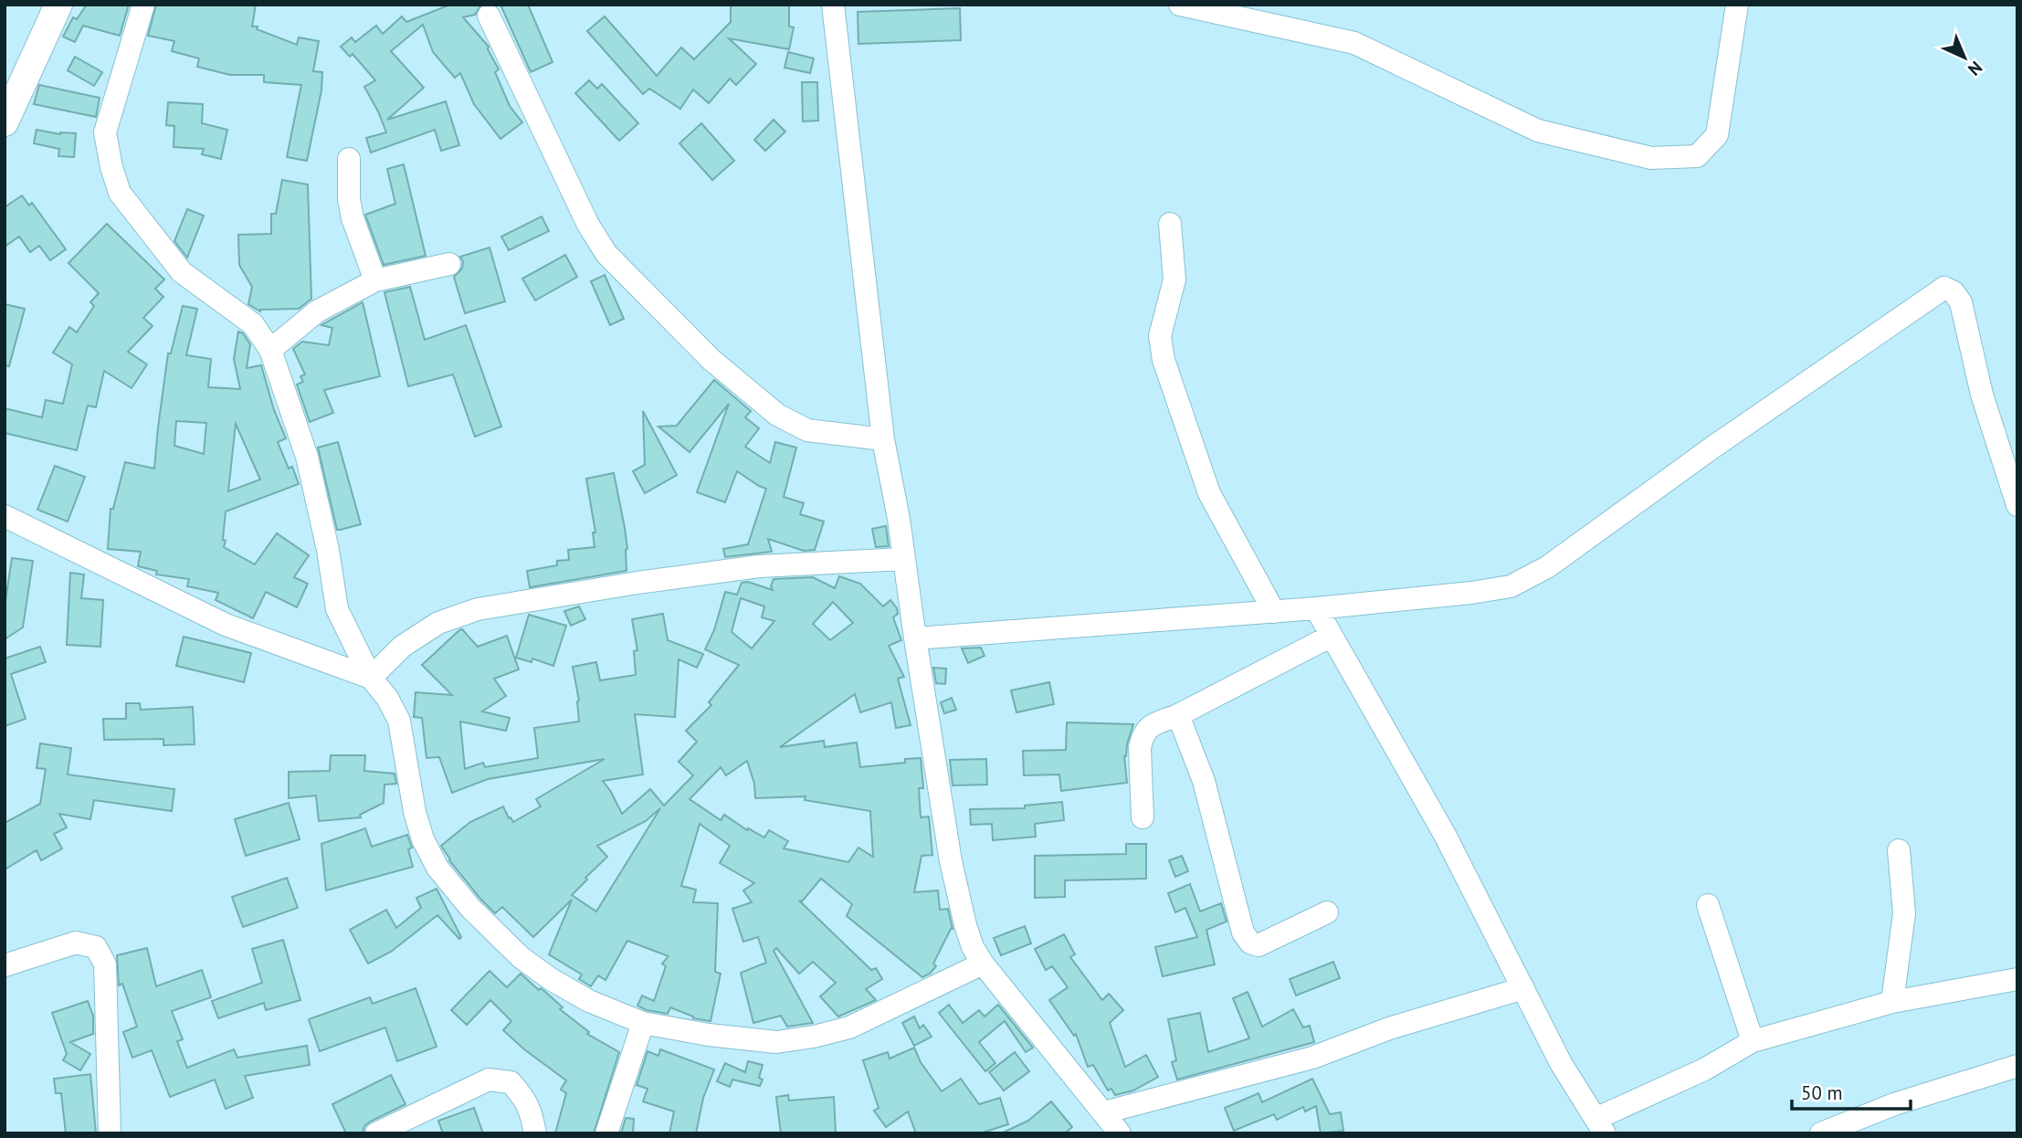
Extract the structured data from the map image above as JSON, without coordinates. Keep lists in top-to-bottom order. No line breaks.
{"scale_bar":"50 m","north":"bottom right"}
